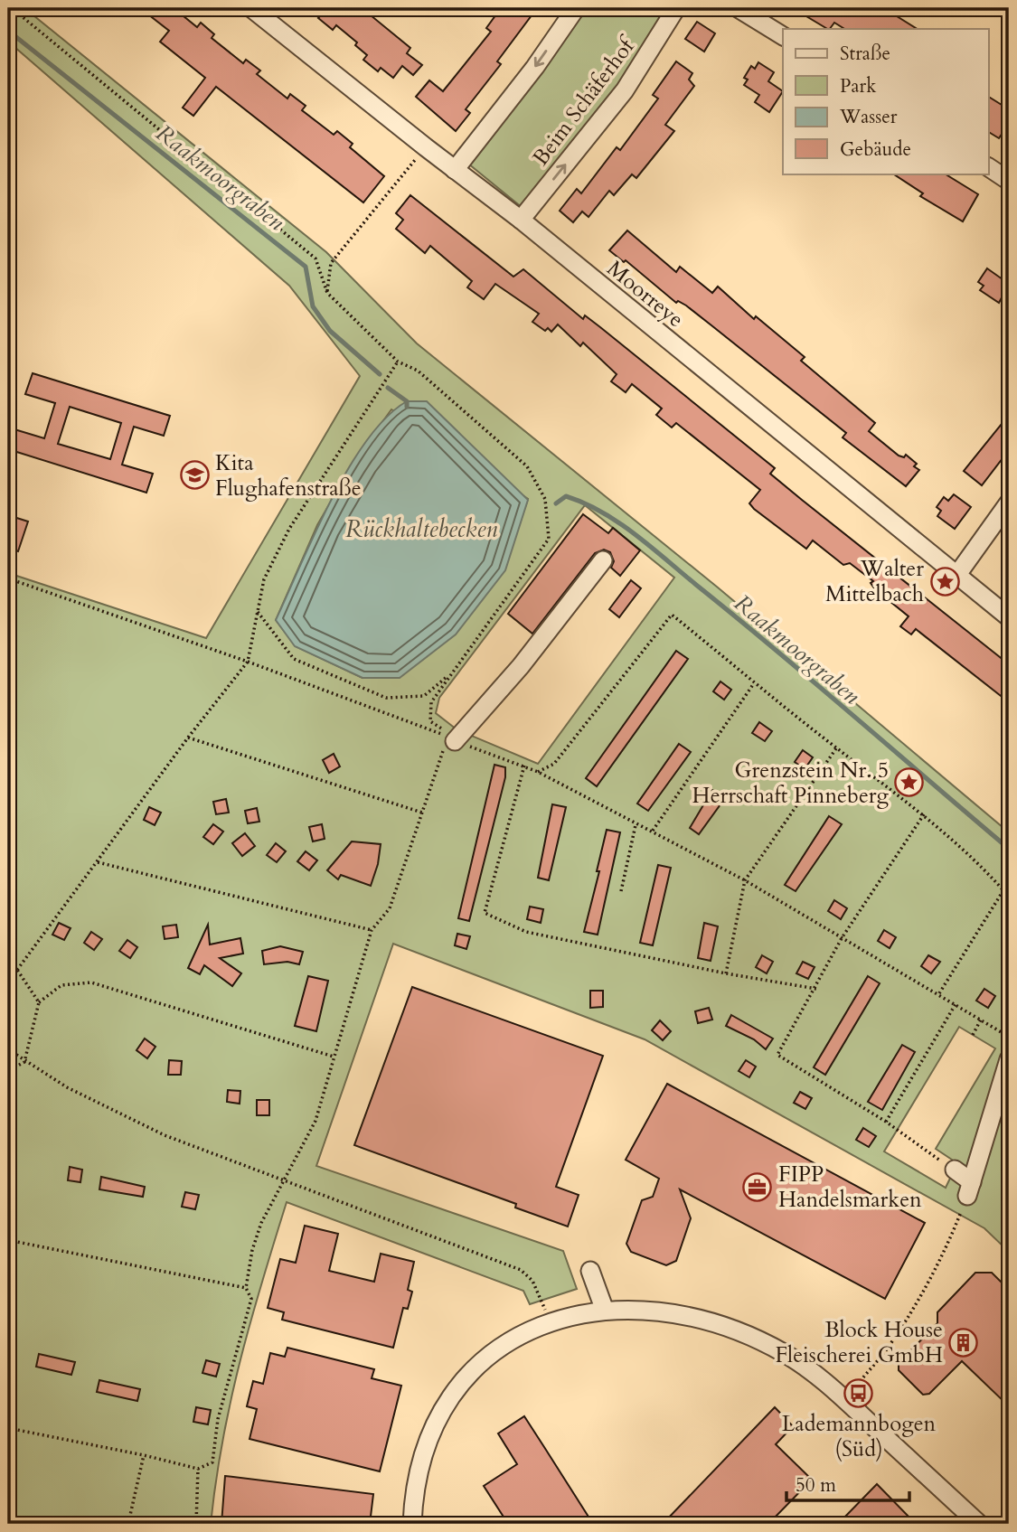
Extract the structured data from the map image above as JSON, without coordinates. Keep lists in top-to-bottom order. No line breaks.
{"streets":{"street":["Beim Schäferhof","Moorreye"]},"crossings":[["Beim Schäferhof","Moorreye"]],"water":["Raakmoorgraben","Rückhaltebecken"],"places":{"school or university":["Kita Flughafenstraße"],"place":["Walter Mittelbach","Grenzstein Nr. 5 Herrschaft Pinneberg"],"office":["FIPP Handelsmarken"],"building":["Block House Fleischerei GmbH"],"bus stop":["Lademannbogen (Süd)"]},"legend":["Straße","Park","Wasser","Gebäude"],"scale_bar":"50 m"}
